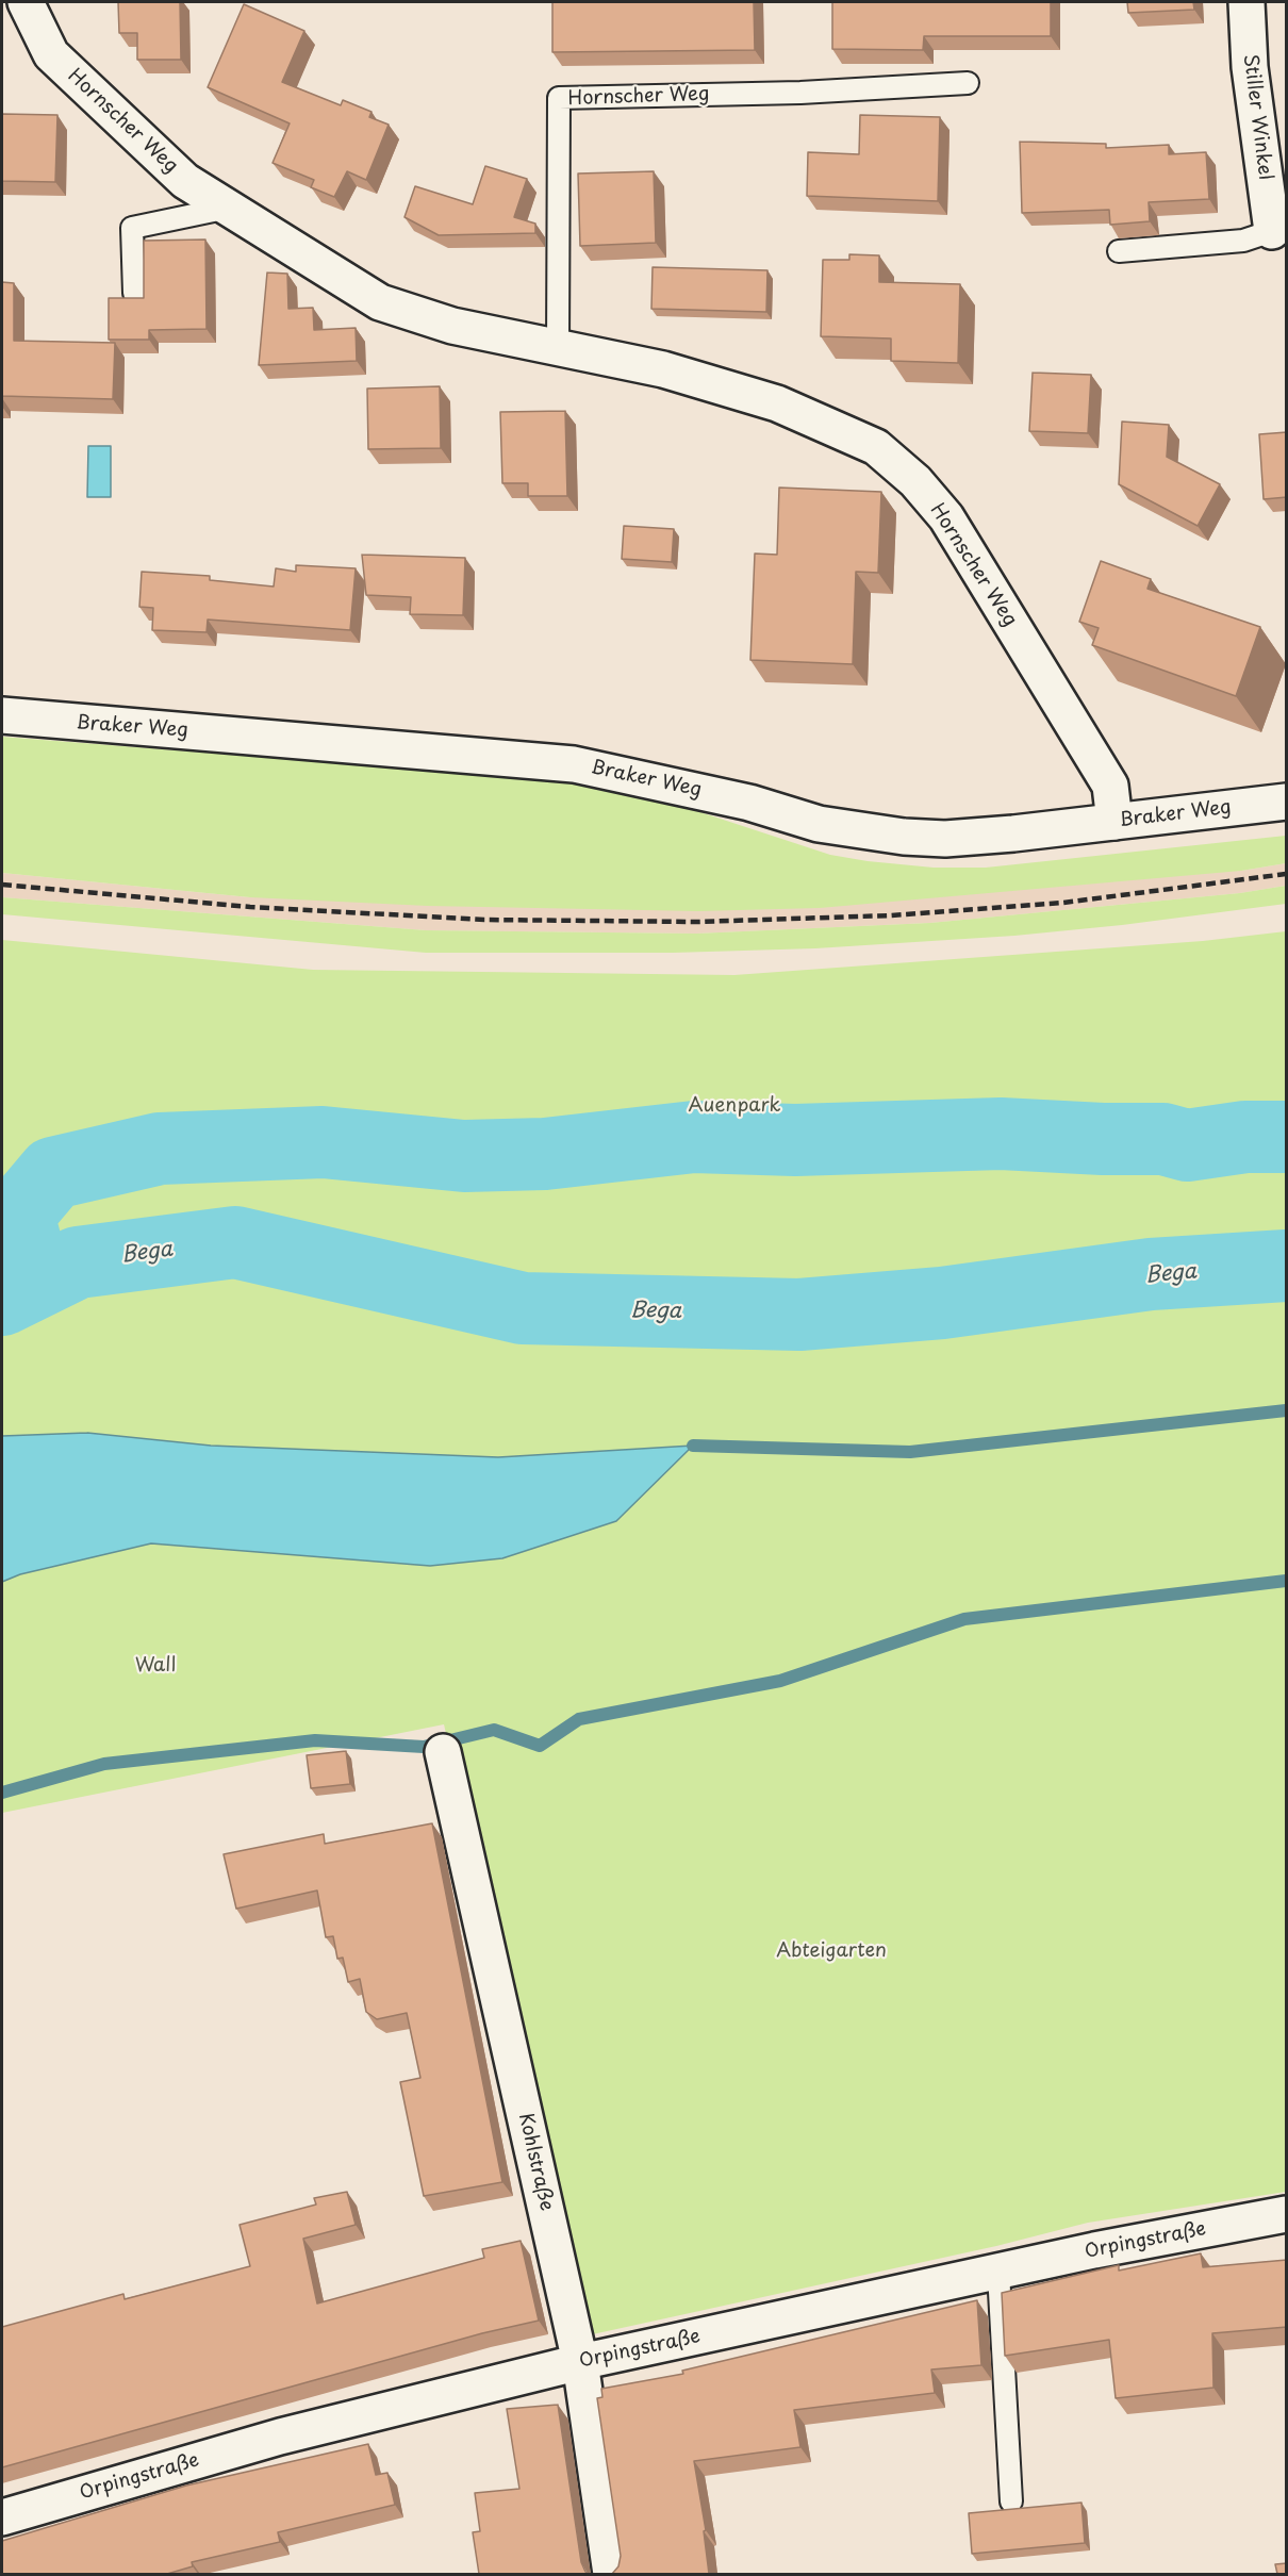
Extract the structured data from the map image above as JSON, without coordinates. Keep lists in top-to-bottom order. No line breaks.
{"streets":{"street":["Hornscher Weg","Stiller Winkel","Braker Weg","Kohlstraße","Orpingstraße"]},"crossings":[["Hornscher Weg","Braker Weg"],["Kohlstraße","Orpingstraße"]],"water":["Bega"],"parks":["Auenpark","Wall","Abteigarten"]}
